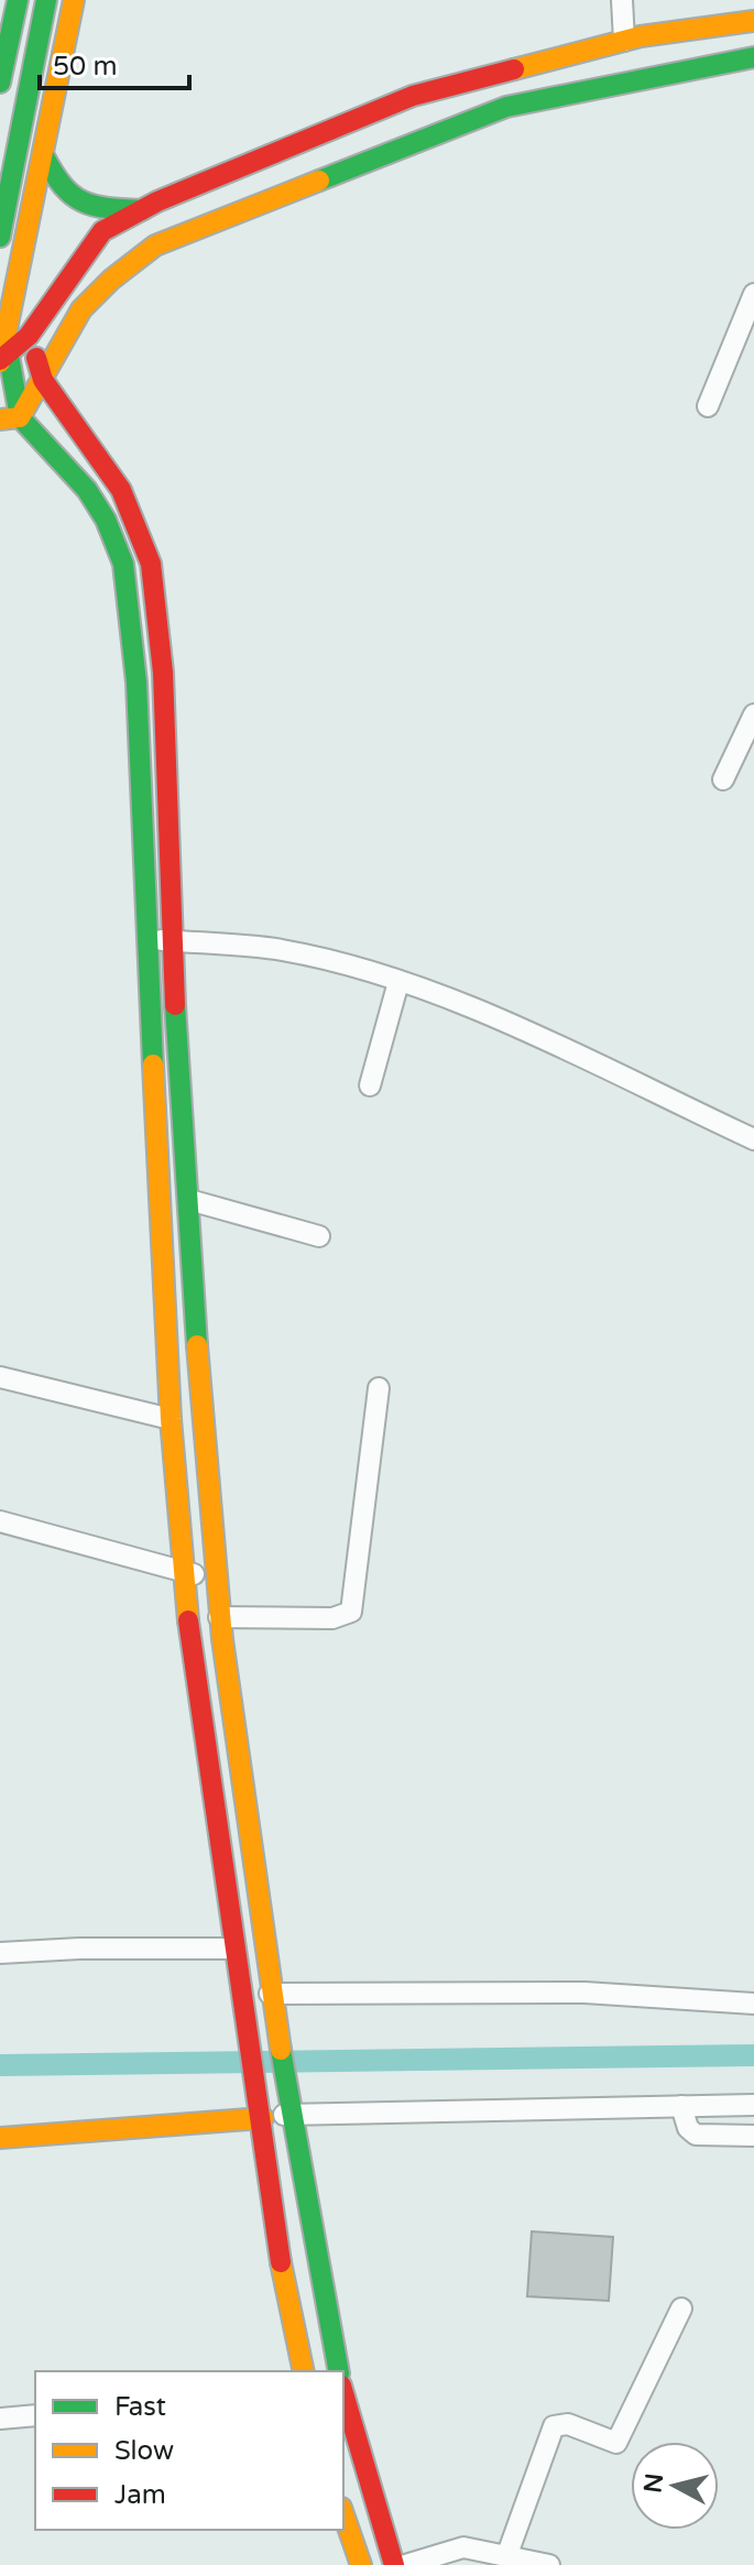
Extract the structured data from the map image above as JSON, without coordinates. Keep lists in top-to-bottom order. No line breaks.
{"legend":["Fast","Slow","Jam"],"scale_bar":"50 m","north":"left"}
